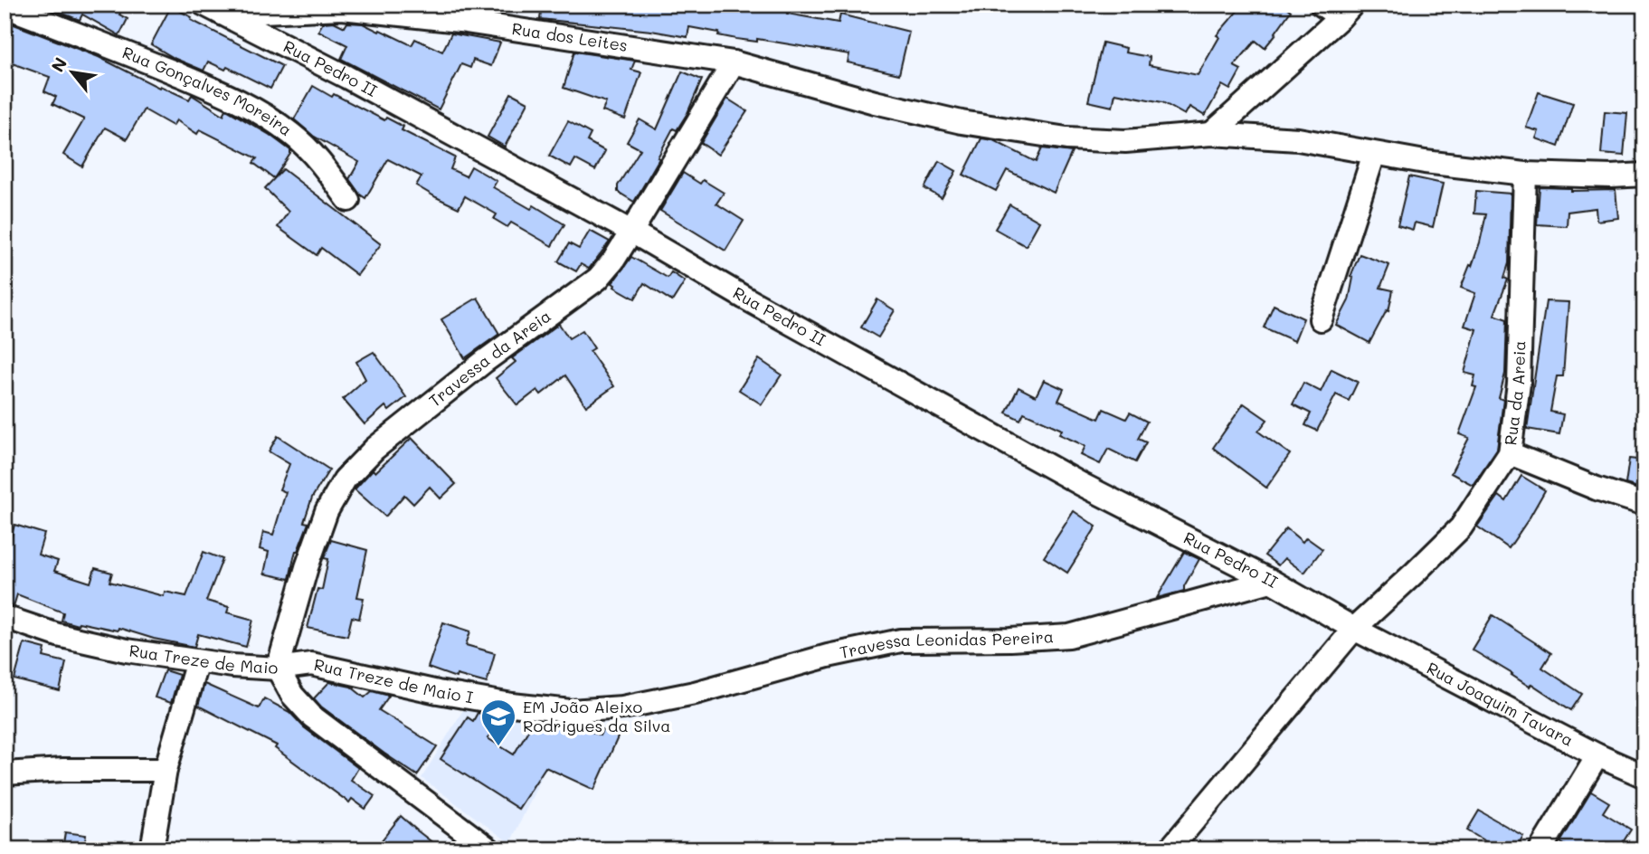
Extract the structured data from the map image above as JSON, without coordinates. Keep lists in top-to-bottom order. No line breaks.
{"streets":{"street":["Rua dos Leites","Rua Pedro II","Rua Gonçalves Moreira","Travessa da Areia","Rua da Areia","Travessa Leonidas Pereira","Rua Treze de Maio","Rua Treze de Maio I","Rua Joaquim Tavara"]},"crossings":[["Rua dos Leites","Rua Pedro II"],["Rua dos Leites","Travessa da Areia"],["Rua dos Leites","Rua da Areia"],["Rua Pedro II","Travessa da Areia"],["Rua Pedro II","Rua da Areia"],["Rua Pedro II","Travessa Leonidas Pereira"],["Rua Pedro II","Rua Joaquim Tavara"],["Travessa da Areia","Rua Treze de Maio"],["Travessa da Areia","Rua Treze de Maio I"],["Rua da Areia","Rua Joaquim Tavara"],["Travessa Leonidas Pereira","Rua Treze de Maio I"],["Rua Treze de Maio","Rua Treze de Maio I"]],"places":{"school or university":["EM João Aleixo Rodrigues da Silva"]},"north":"top left"}
